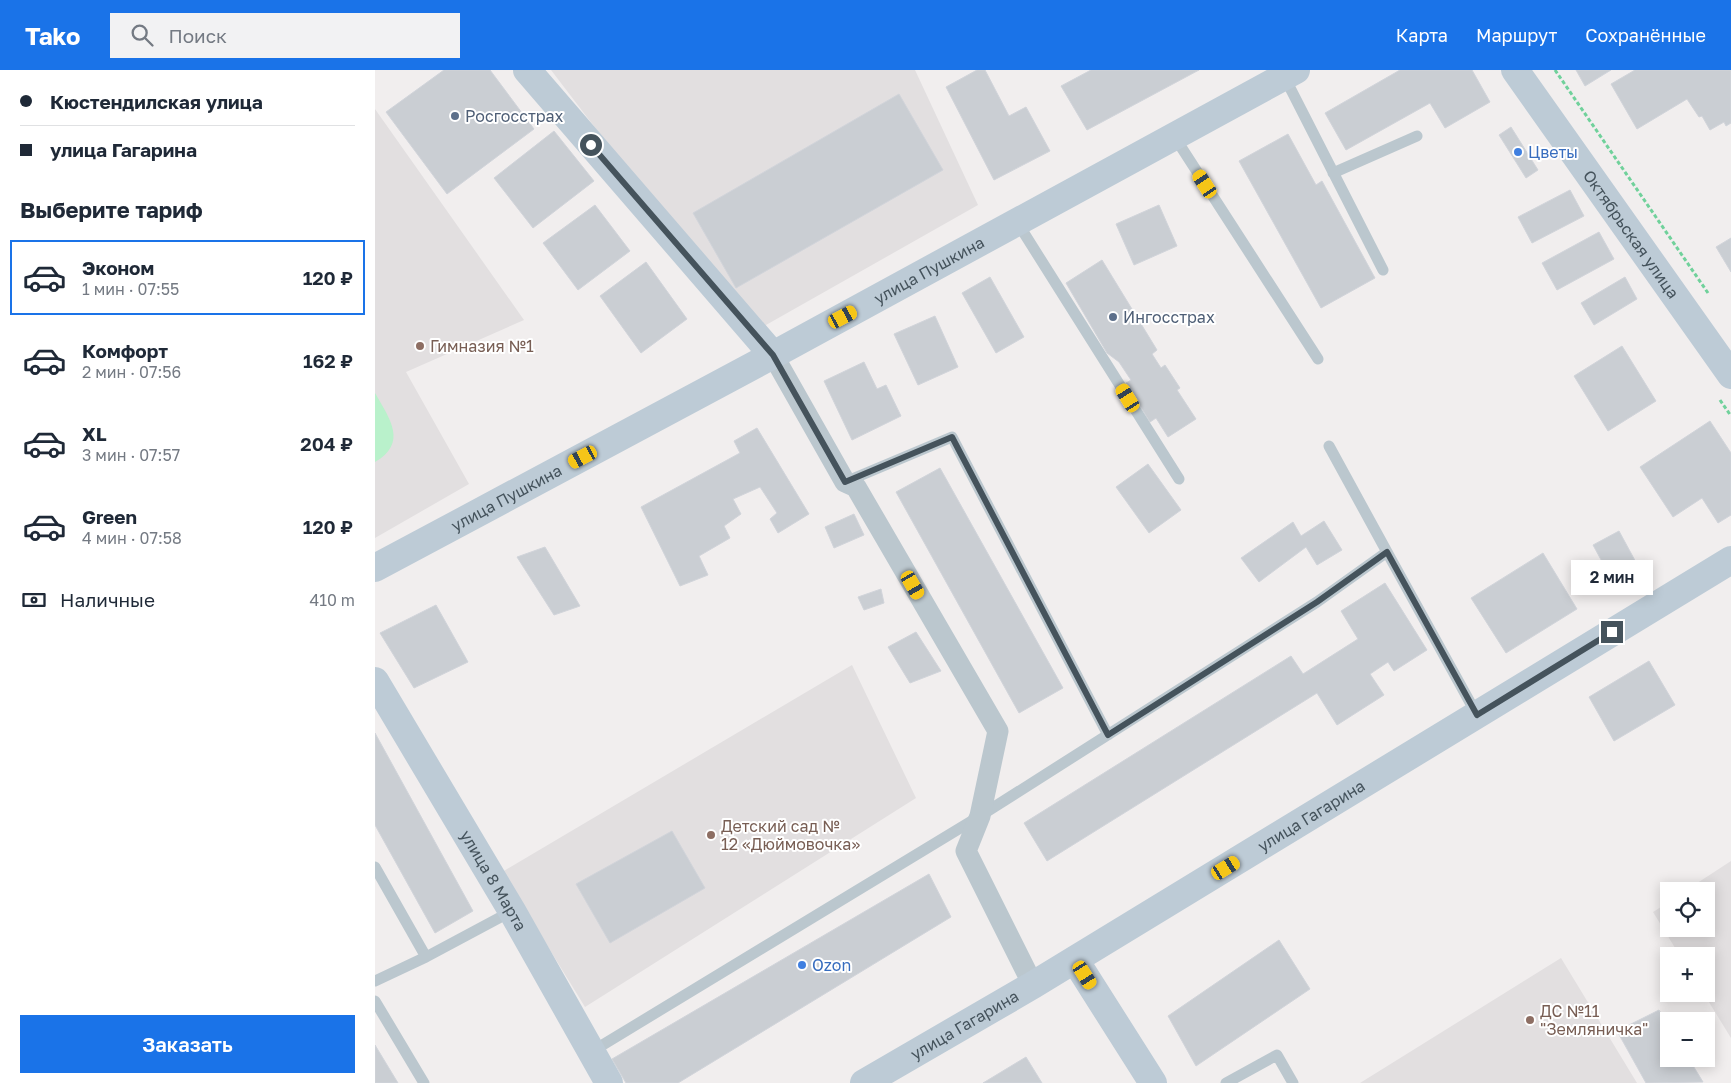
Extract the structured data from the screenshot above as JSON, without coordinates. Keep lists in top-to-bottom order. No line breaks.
{"streets":{"street":["Октябрьская улица","улица Пушкина","улица Гагарина","улица 8 Марта"]},"places":["Росгосстрах","Цветы","Ингосстрах","Гимназия №1","Детский сад № 12 «Дюймовочка»","Ozon","ДС №11 \"Земляничка\""],"page":{"header":"Tako","search":"Поиск","nav":["Карта","Маршрут","Сохранённые"],"banner":["Кюстендилская улица","улица Гагарина"],"heading":"Выберите тариф","list":[{"name":"Эконом","note":"1 мин · 07:55","value":"120 ₽"},{"name":"Комфорт","note":"2 мин · 07:56","value":"162 ₽"},{"name":"XL","note":"3 мин · 07:57","value":"204 ₽"},{"name":"Green","note":"4 мин · 07:58","value":"120 ₽"}],"bubble":"2 мин","pay":["Наличные","410 m"],"map_buttons":["+","−"],"buttons":"Заказать"}}
